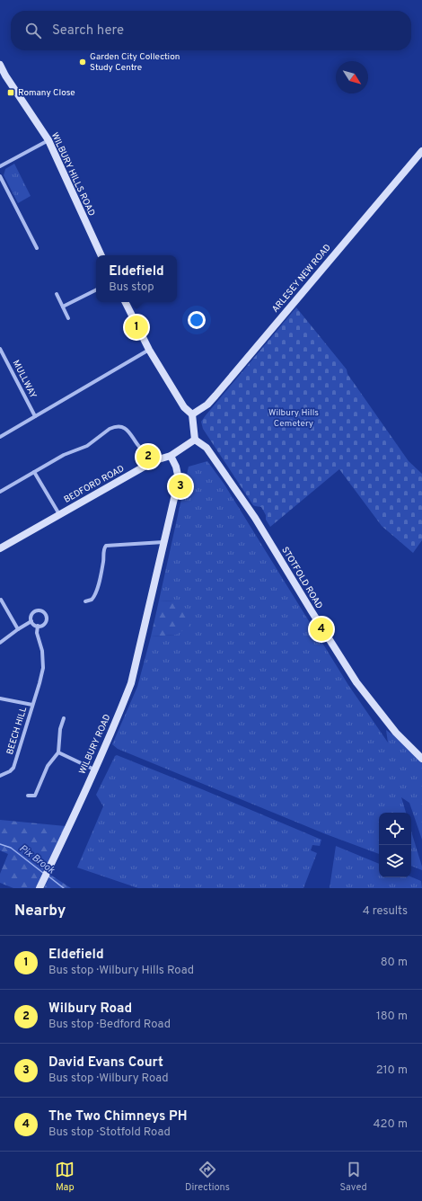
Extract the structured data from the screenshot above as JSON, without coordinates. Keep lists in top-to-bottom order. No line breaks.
{"streets":{"street":["WILBURY HILLS ROAD","ARLESEY NEW ROAD","MULLWAY","BEDFORD ROAD","STOTFOLD ROAD","BEECH HILL","WILBURY ROAD"]},"crossings":[["BEDFORD ROAD","STOTFOLD ROAD"],["BEDFORD ROAD","WILBURY ROAD"]],"water":["Pix Brook"],"parks":["Wilbury Hills Cemetery"],"places":{"other":["Garden City Collection Study Centre"],"transit":["Romany Close"]},"north":"bottom right","page":{"search":"Search here","popup":["Eldefield","Bus stop"],"pins":["1","2","3","4"],"heading":["Nearby","4 results"],"list":[{"mark":"1","name":"Eldefield","note":"Bus stop · Wilbury Hills Road","value":"80 m"},{"mark":"2","name":"Wilbury Road","note":"Bus stop · Bedford Road","value":"180 m"},{"mark":"3","name":"David Evans Court","note":"Bus stop · Wilbury Road","value":"210 m"},{"mark":"4","name":"The Two Chimneys PH","note":"Bus stop · Stotfold Road","value":"420 m"}],"nav":["Map","Directions","Saved"]}}
